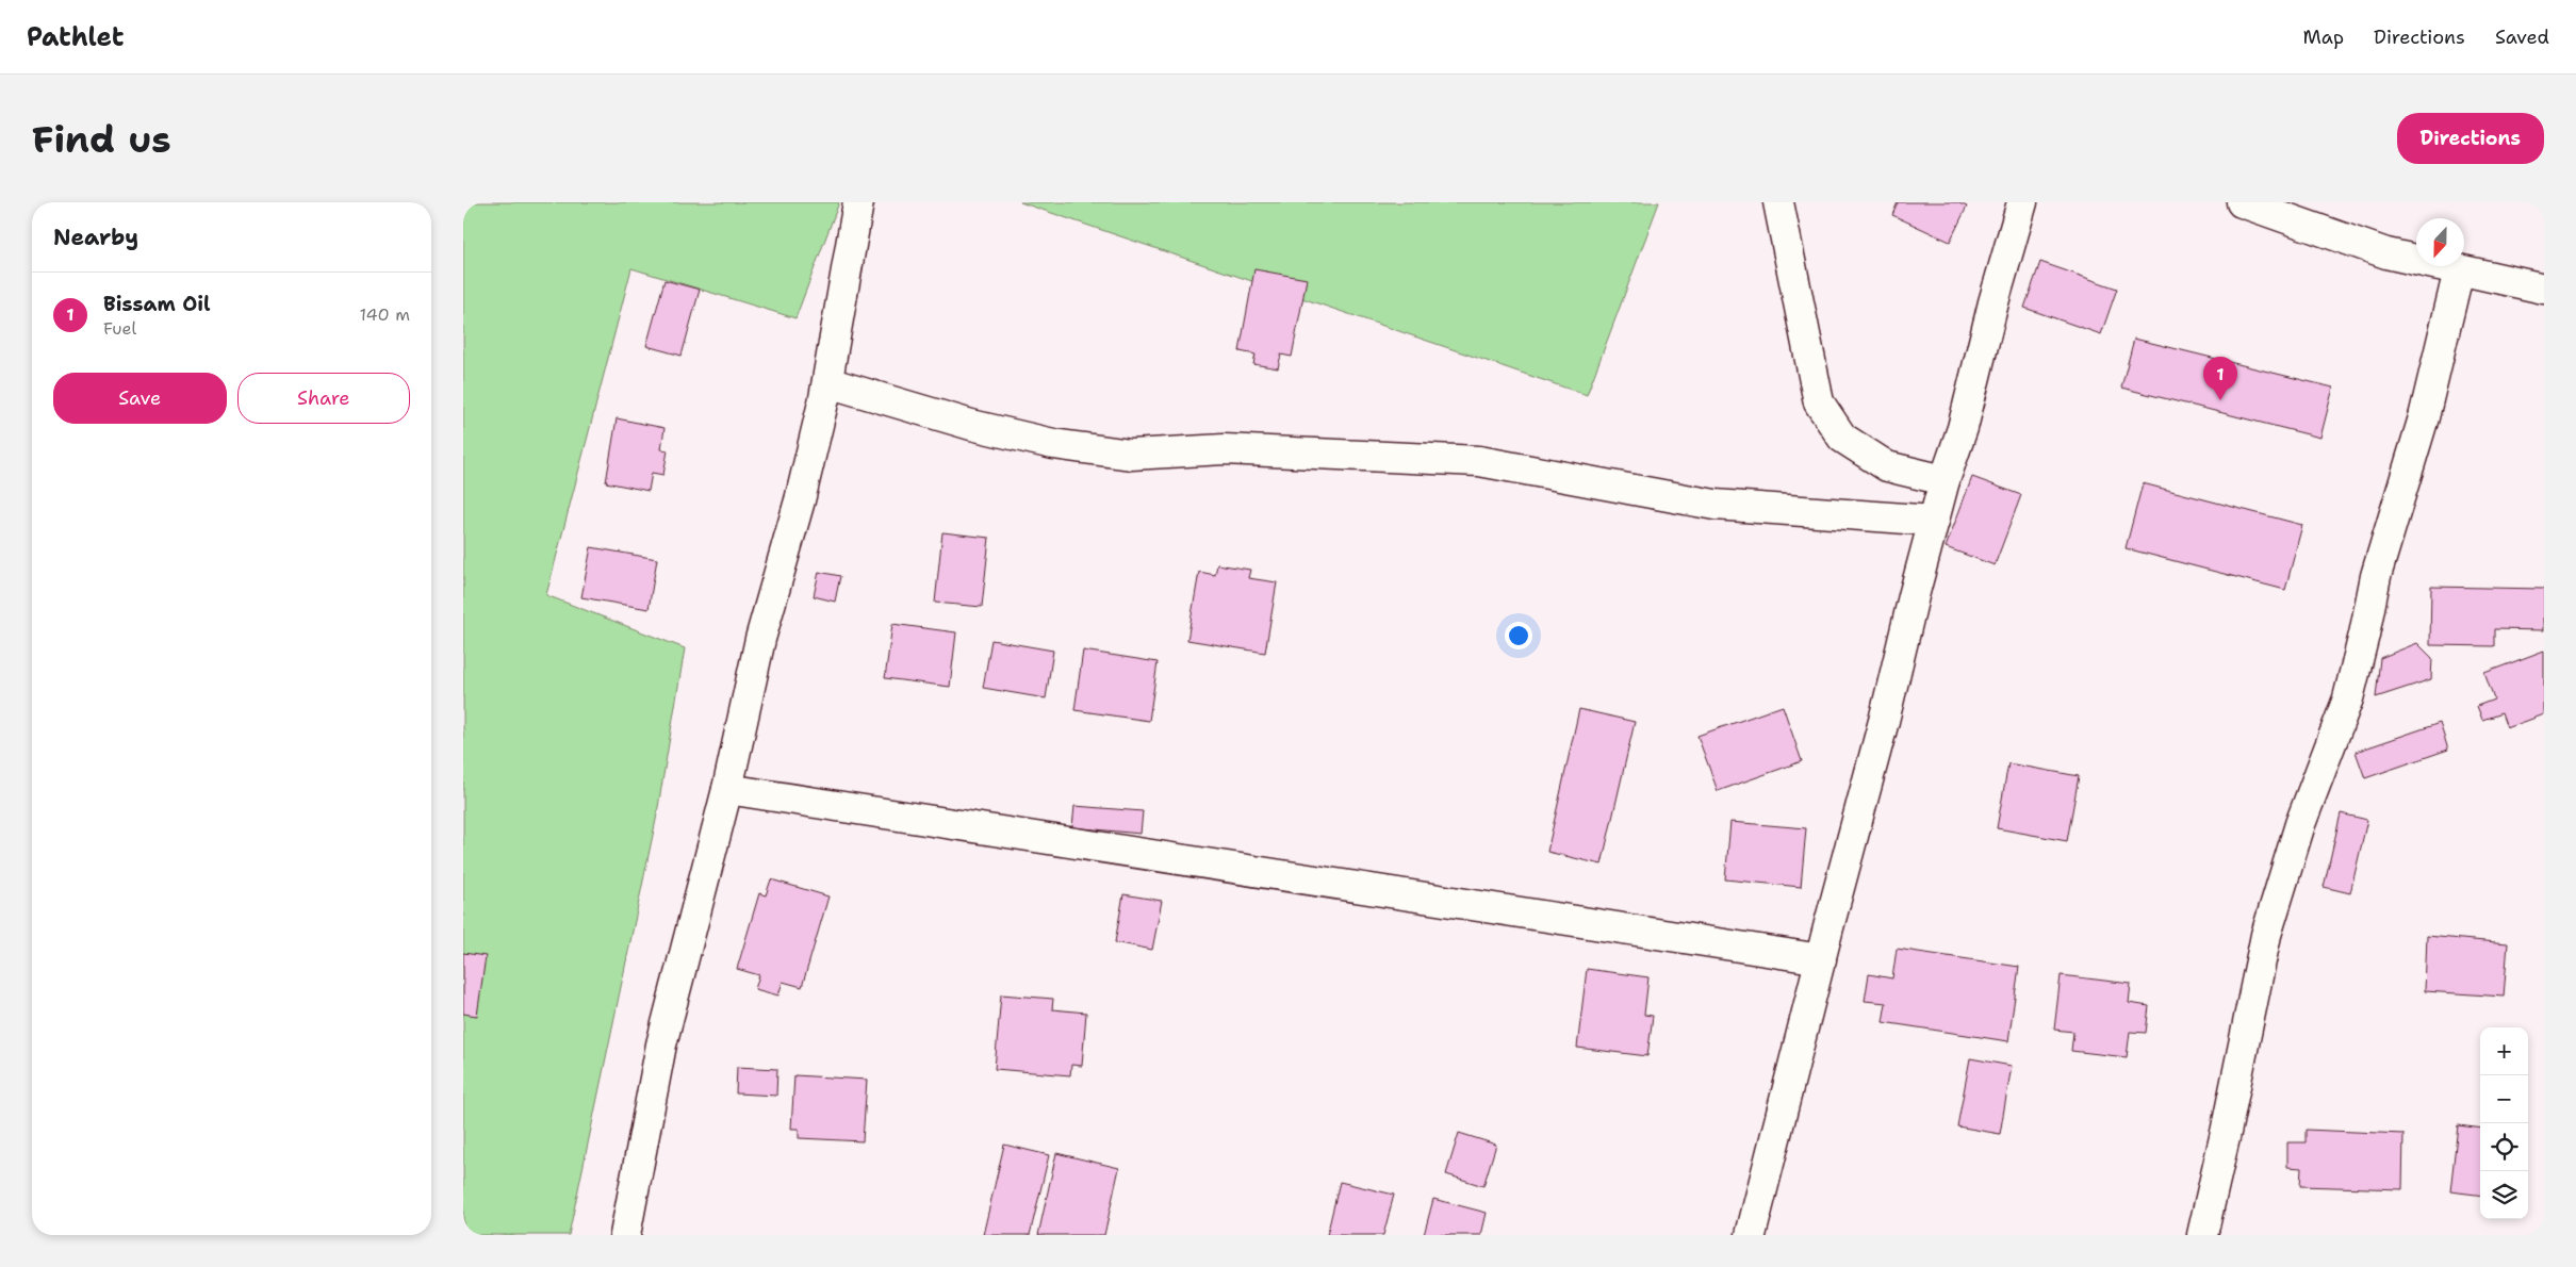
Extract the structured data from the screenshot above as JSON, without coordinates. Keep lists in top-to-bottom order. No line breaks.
{"north":"bottom","page":{"header":"Pathlet","nav":["Map","Directions","Saved"],"buttons":["Directions",["Save","Share"]],"title":"Find us","heading":"Nearby","list":[{"mark":"1","name":"Bissam Oil","note":"Fuel","value":"140 m"}],"pins":"1","map_buttons":["+","−"]}}
